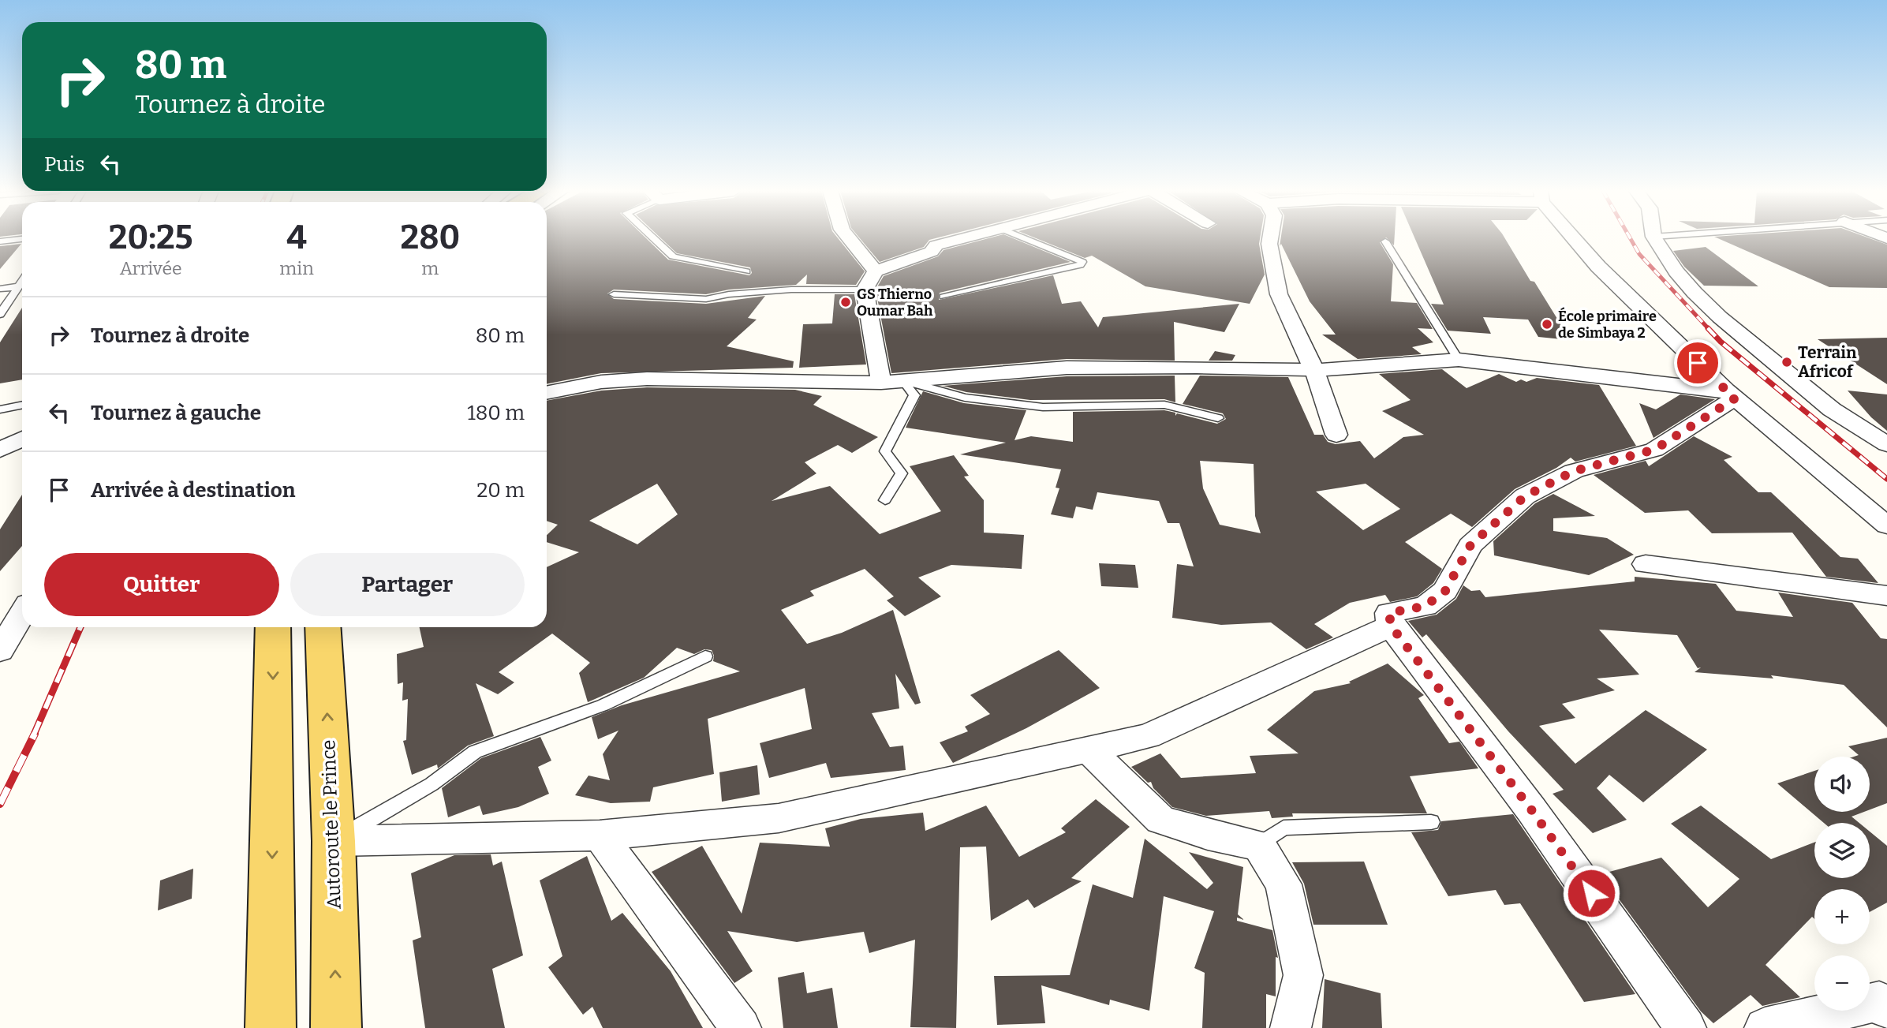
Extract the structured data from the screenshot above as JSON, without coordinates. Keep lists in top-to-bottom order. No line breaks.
{"streets":{"main road":["Autoroute le Prince"]},"places":["GS Thierno Oumar Bah","École primaire de Simbaya 2","Terrain Africof"],"page":{"turn":["80 m","Tournez à droite"],"then":"Puis","eta":["20:25","Arrivée","4","min","280","m"],"list":[{"name":"Tournez à droite","value":"80 m"},{"name":"Tournez à gauche","value":"180 m"},{"name":"Arrivée à destination","value":"20 m"}],"buttons":["Quitter","Partager"],"map_buttons":["+","−"]}}
